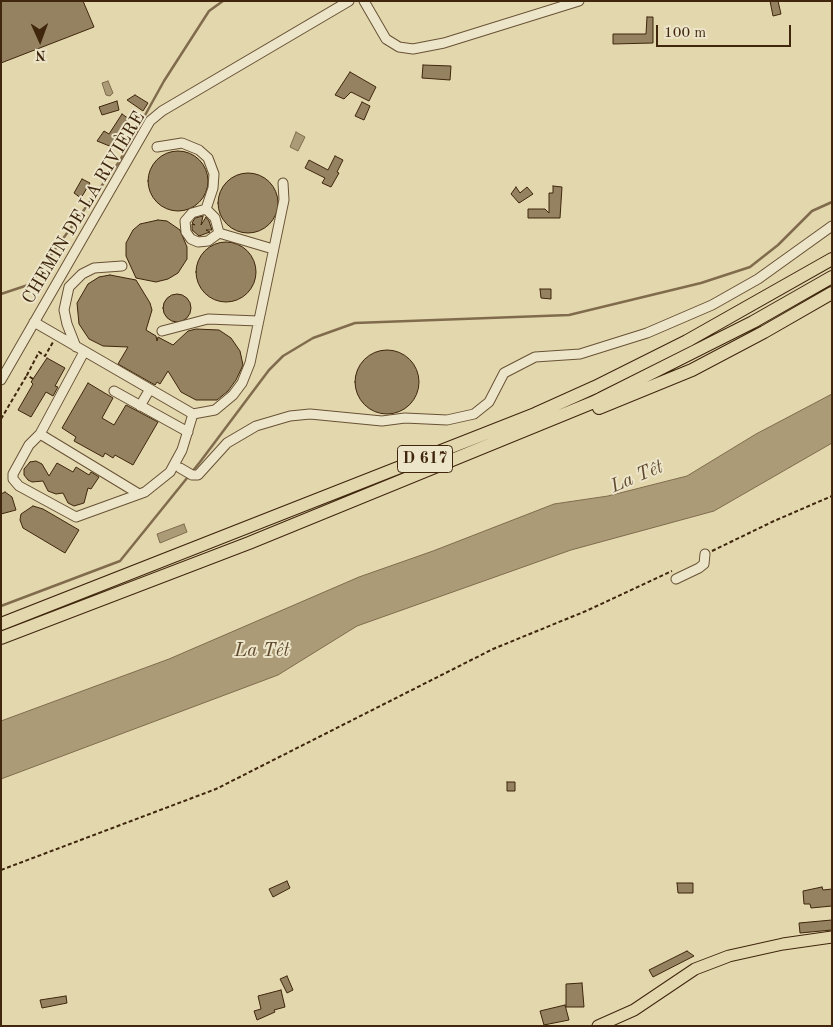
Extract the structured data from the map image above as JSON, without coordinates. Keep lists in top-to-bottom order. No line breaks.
{"streets":{"highway":["D 617"],"street":["CHEMIN DE LA RIVIÈRE"]},"water":["La Têt"],"scale_bar":"100 m","north":"bottom"}
